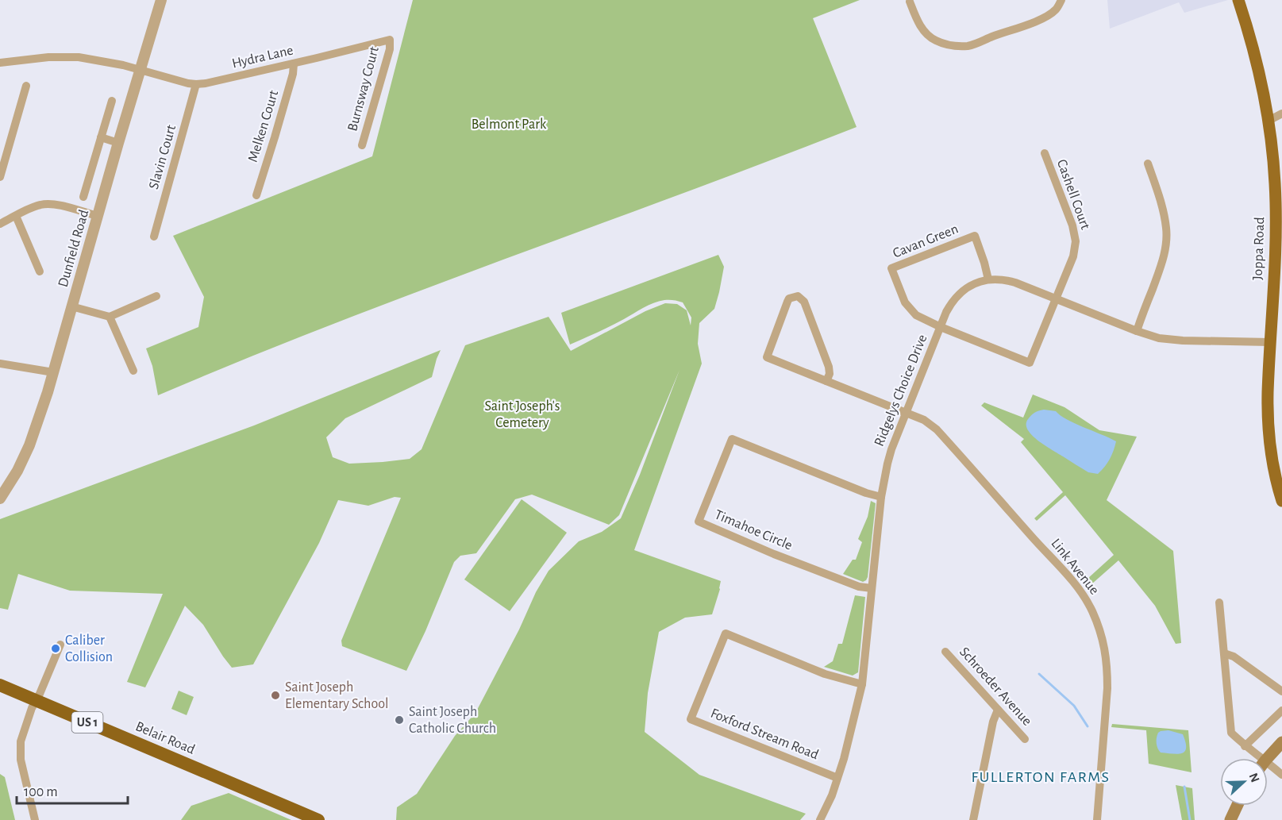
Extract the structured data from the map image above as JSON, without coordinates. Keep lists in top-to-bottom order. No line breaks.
{"streets":{"highway":["US 1","Belair Road"],"main road":["Joppa Road"],"street":["Hydra Lane","Burnsway Court","Melken Court","Slavin Court","Cashell Court","Cavan Green","Dunfield Road","Ridgelys Choice Drive","Timahoe Circle","Link Avenue","Schroeder Avenue","Foxford Stream Road"]},"crossings":[["Hydra Lane","Burnsway Court"],["Hydra Lane","Melken Court"],["Hydra Lane","Slavin Court"],["Hydra Lane","Dunfield Road"],["Cashell Court","Cavan Green"],["Cashell Court","Ridgelys Choice Drive"],["Cavan Green","Ridgelys Choice Drive"],["Joppa Road","Ridgelys Choice Drive"],["Ridgelys Choice Drive","Timahoe Circle"],["Ridgelys Choice Drive","Link Avenue"],["Ridgelys Choice Drive","Foxford Stream Road"]],"districts":["FULLERTON FARMS"],"parks":["Belmont Park","Saint Joseph's Cemetery"],"places":["Caliber Collision","Saint Joseph Elementary School","Saint Joseph Catholic Church"],"scale_bar":"100 m","north":"right"}
